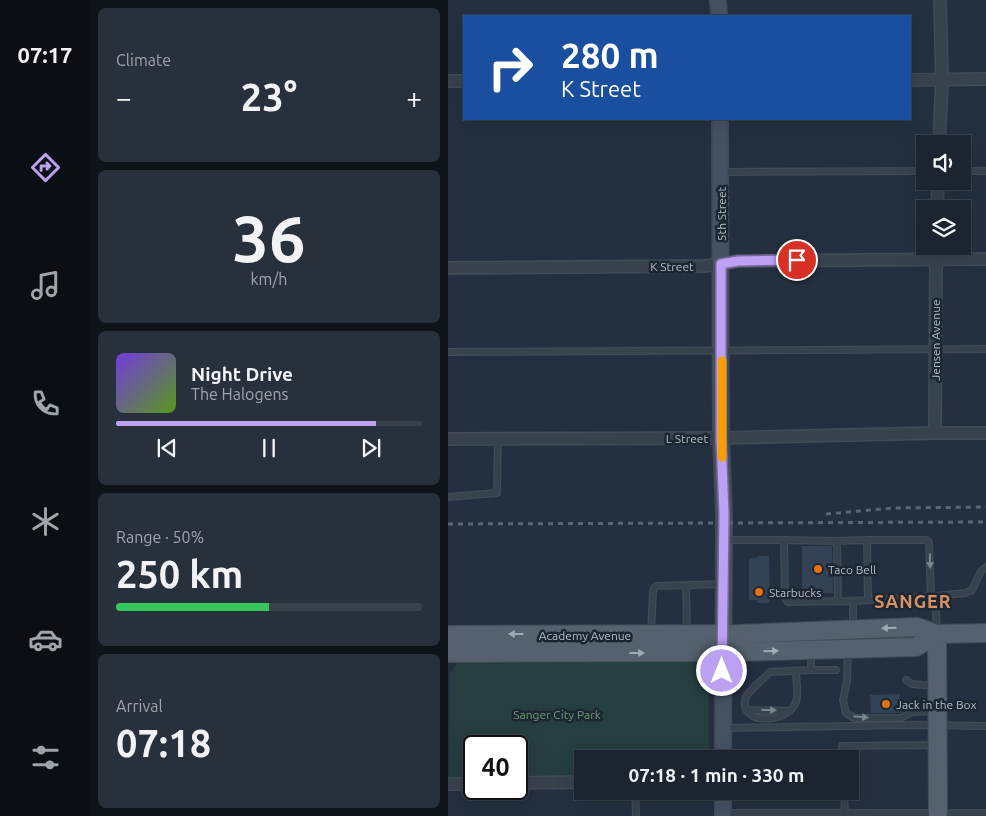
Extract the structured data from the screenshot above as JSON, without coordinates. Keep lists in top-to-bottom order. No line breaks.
{"streets":{"main road":["Academy Avenue"],"street":["5th Street","K Street","Jensen Avenue","L Street"]},"crossings":[["5th Street","K Street"],["5th Street","L Street"],["5th Street","Academy Avenue"],["K Street","Jensen Avenue"],["Jensen Avenue","L Street"]],"districts":["SANGER"],"parks":["Sanger City Park"],"places":["Taco Bell","Starbucks","Jack in the Box"],"page":{"tabs":"07:17","tile":["Climate",["36","km/h"],["Range · 50%","250 km"],["Arrival","07:18"]],"turn":["280 m","K Street"],"heat":["−","23°","+"],"song":["Night Drive","The Halogens"],"limit":"40","trip":"07:18 · 1 min · 330 m"}}
